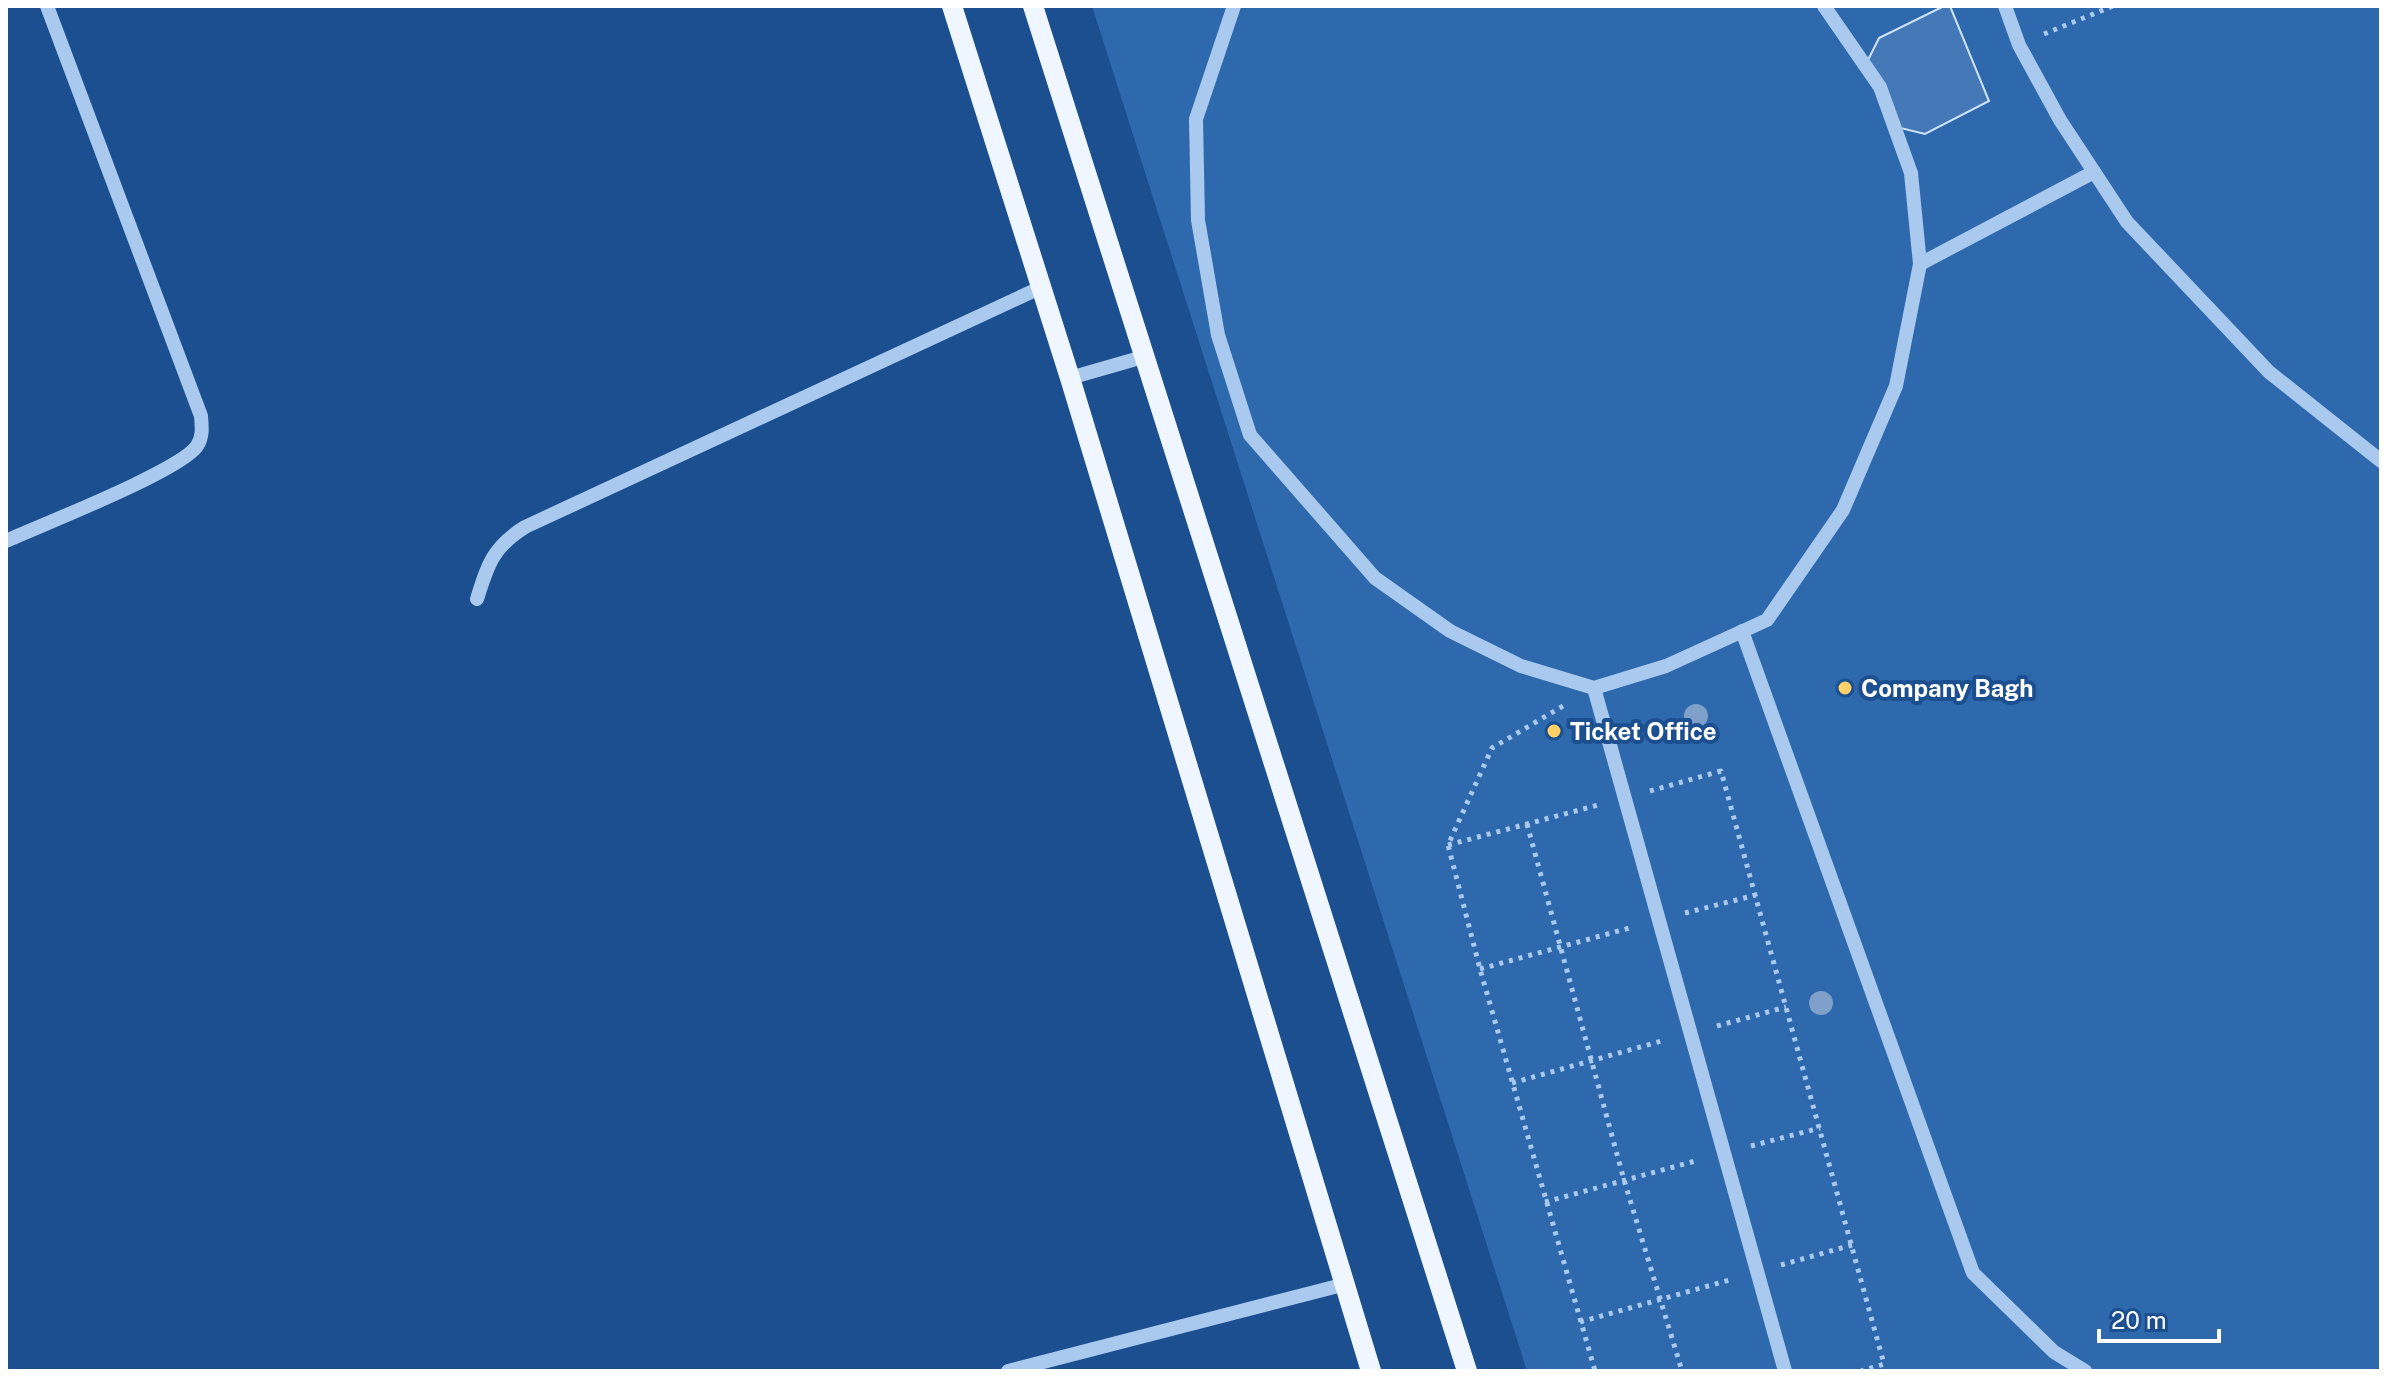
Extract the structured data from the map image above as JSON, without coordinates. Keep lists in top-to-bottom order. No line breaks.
{"places":["Company Bagh","Ticket Office"],"scale_bar":"20 m"}
